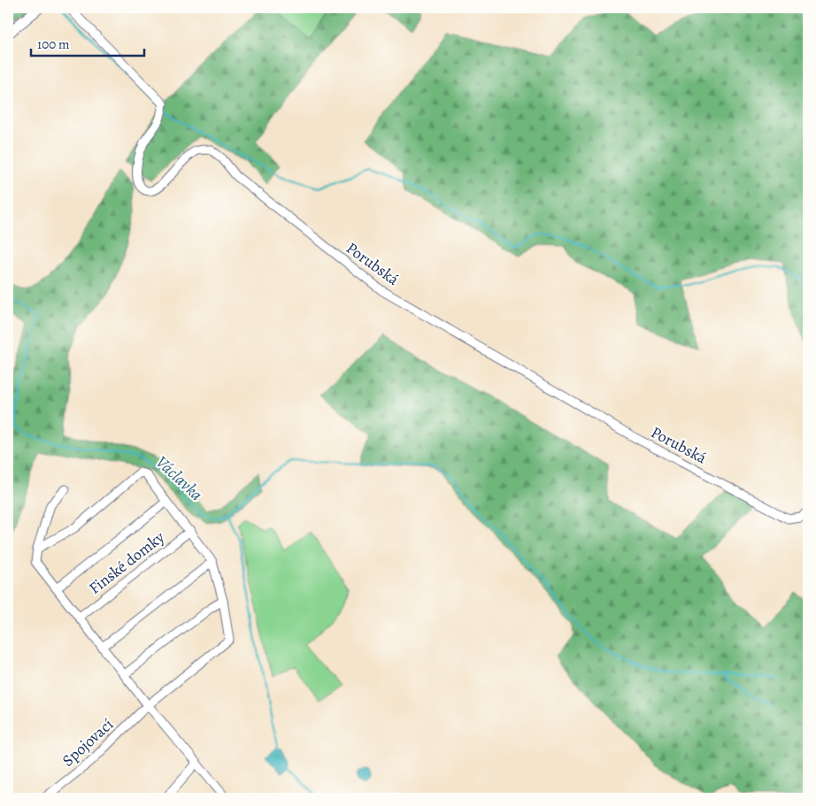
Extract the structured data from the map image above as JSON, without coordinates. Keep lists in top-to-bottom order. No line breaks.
{"streets":{"street":["Porubská","Finské domky","Spojovací"]},"water":["Václavka"],"scale_bar":"100 m"}
